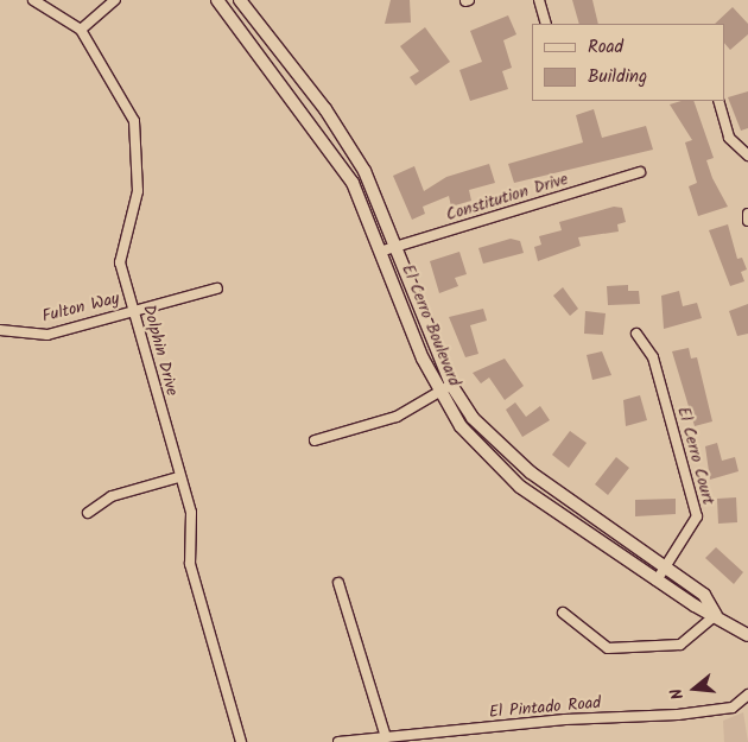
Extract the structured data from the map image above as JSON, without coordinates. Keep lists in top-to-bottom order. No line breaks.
{"streets":{"street":["Constitution Drive","Fulton Way","El Cerro Boulevard","Dolphin Drive","El Cerro Court","El Pintado Road"]},"crossings":[["Constitution Drive","El Cerro Boulevard"],["Fulton Way","Dolphin Drive"],["El Cerro Boulevard","El Cerro Court"]],"legend":["Road","Building"],"north":"left"}
